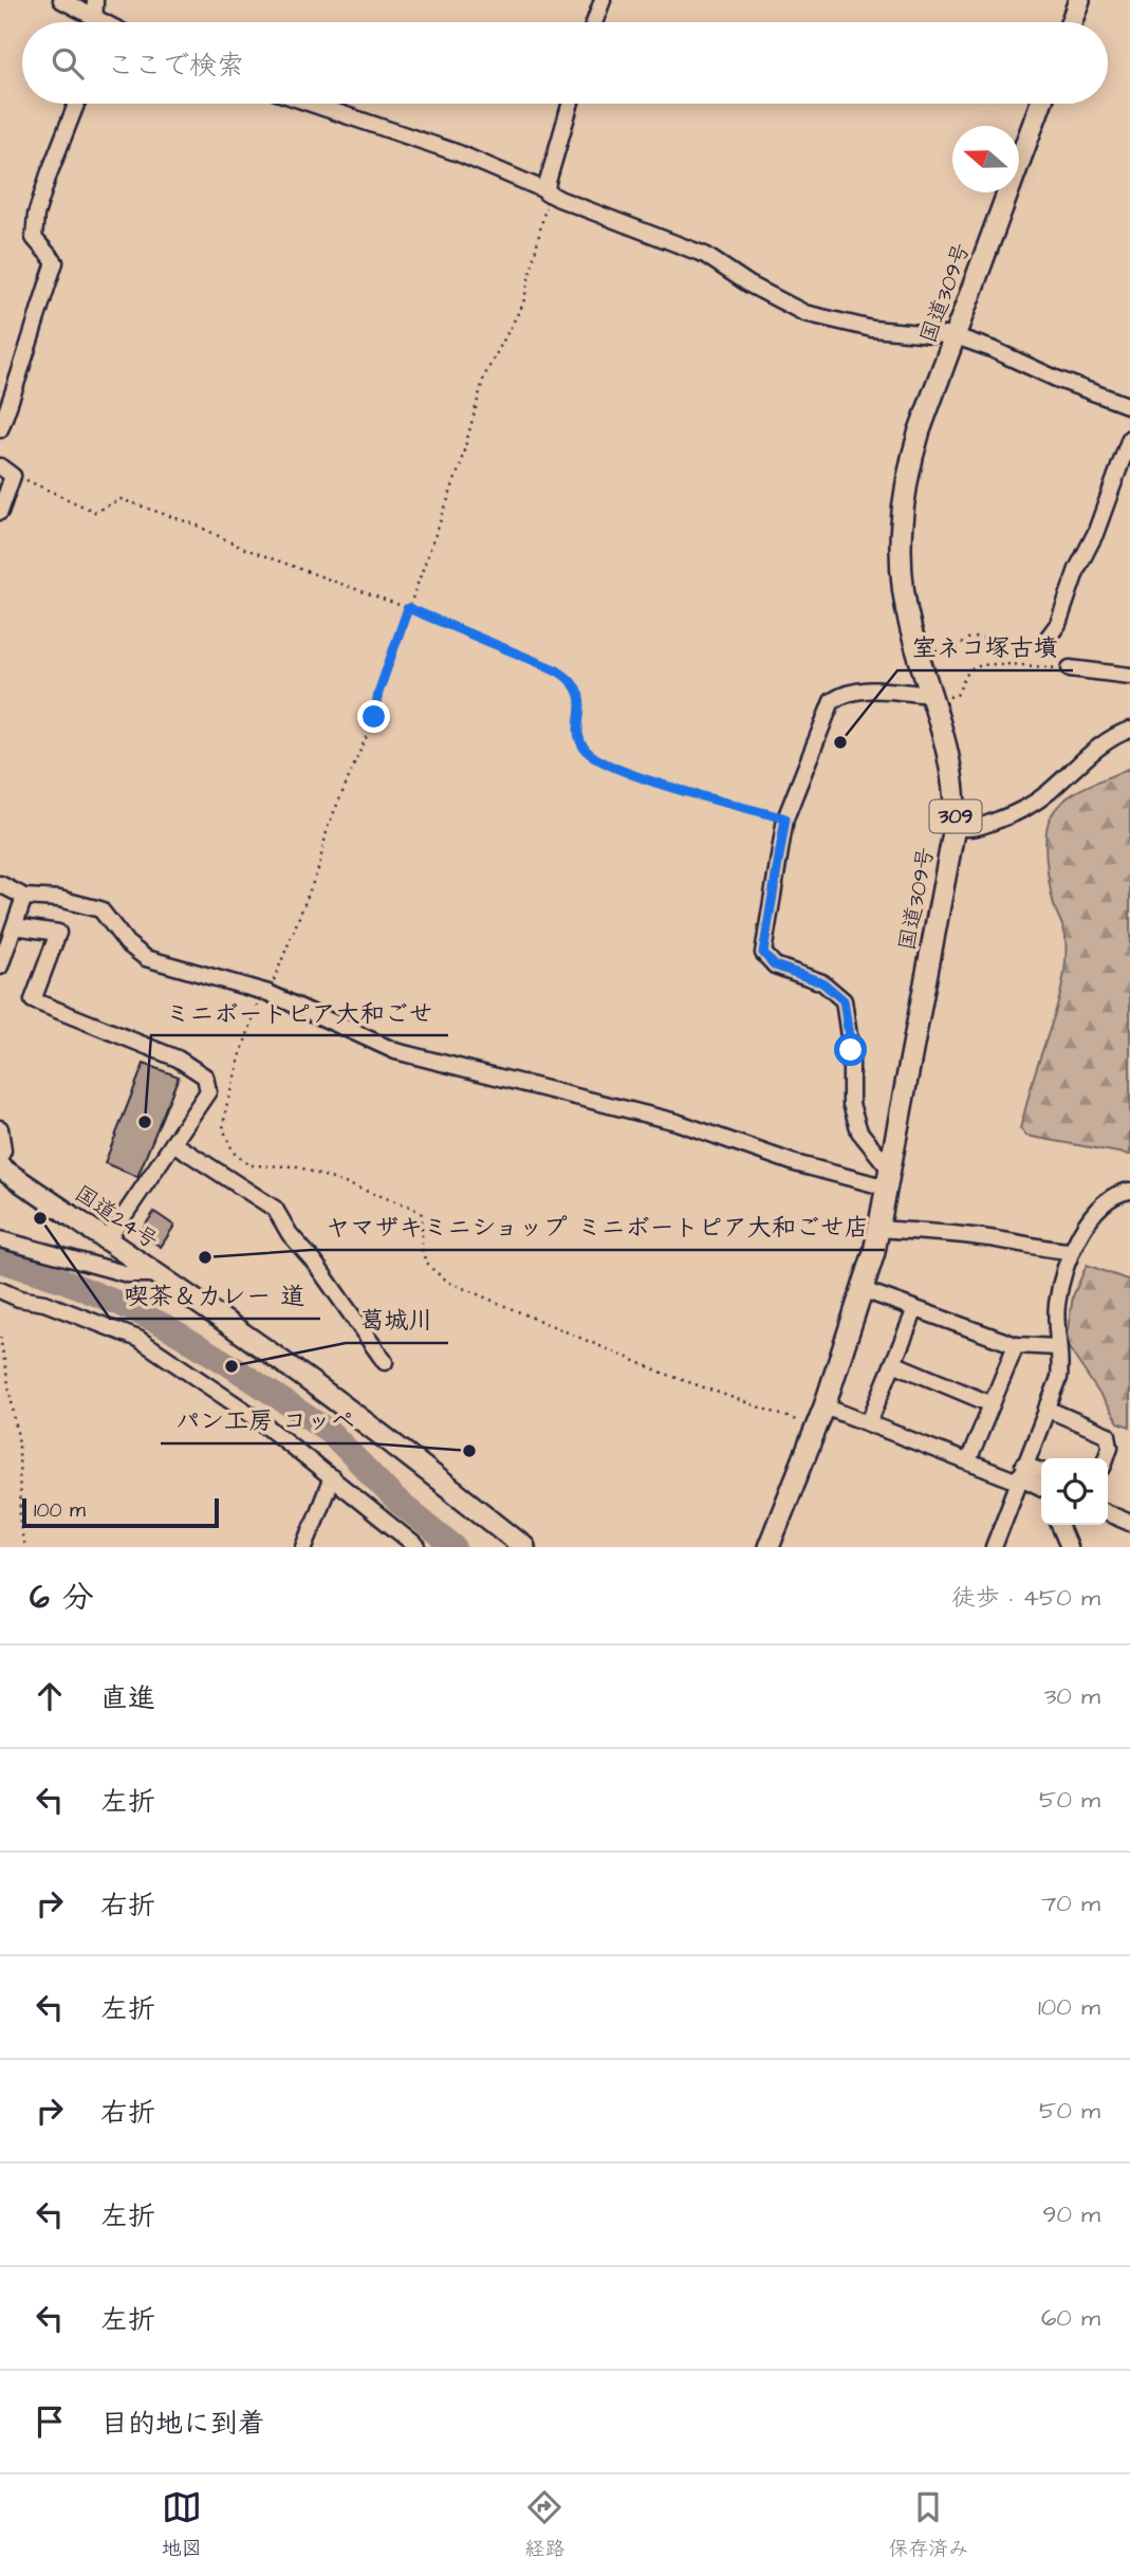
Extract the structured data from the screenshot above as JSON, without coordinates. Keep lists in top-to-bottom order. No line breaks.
{"streets":{"highway":["国道309号","309","国道24号"]},"places":["室ネコ塚古墳","ミニボートピア大和ごせ","喫茶＆カレー 道","ヤマザキミニショップ ミニボートピア大和ごせ店","葛城川","パン工房 コッペ"],"scale_bar":"100 m","north":"left","page":{"search":"ここで検索","scale":"100 m","heading":["6 分","徒歩 · 450 m"],"list":[["直進","30 m"],["左折","50 m"],["右折","70 m"],["左折","100 m"],["右折","50 m"],["左折","90 m"],["左折","60 m"],"目的地に到着"],"nav":["地図","経路","保存済み"]}}
